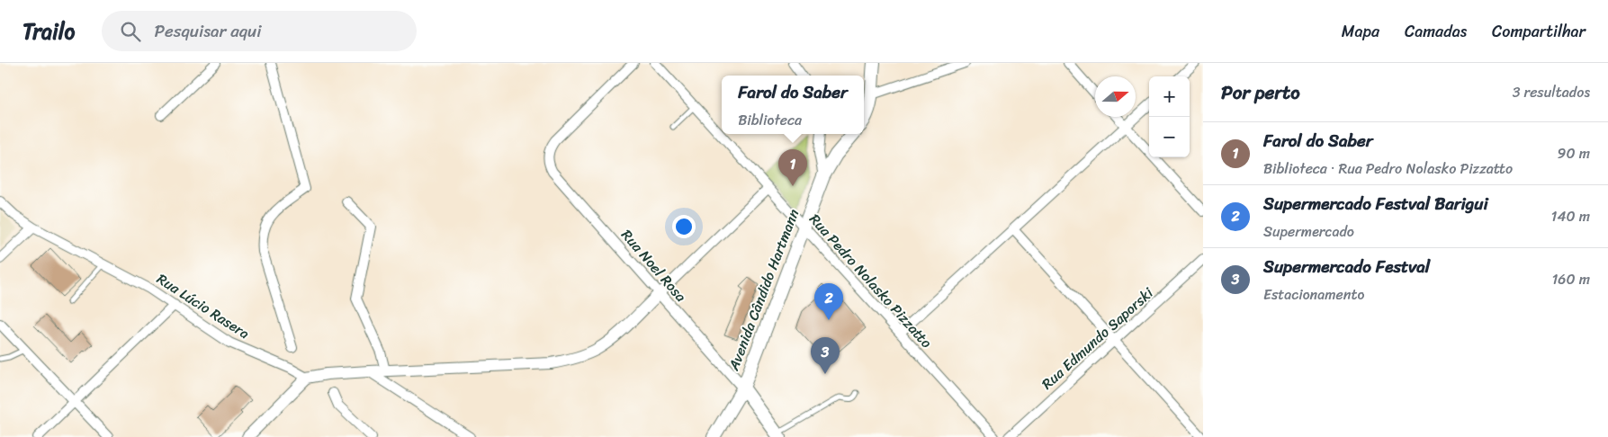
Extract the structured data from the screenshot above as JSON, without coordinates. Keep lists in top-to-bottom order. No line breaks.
{"streets":{"main road":["Avenida Cândido Hartmann"],"street":["Rua Noel Rosa","Rua Pedro Nolasko Pizzatto","Rua Lúcio Rasera","Rua Edmundo Saporski"]},"crossings":[["Rua Noel Rosa","Avenida Cândido Hartmann"],["Rua Pedro Nolasko Pizzatto","Avenida Cândido Hartmann"]],"north":"right","page":{"header":"Trailo","search":"Pesquisar aqui","nav":["Mapa","Camadas","Compartilhar"],"heading":["Por perto","3 resultados"],"popup":["Farol do Saber","Biblioteca"],"map_buttons":["+","−"],"list":[{"mark":"1","name":"Farol do Saber","note":"Biblioteca · Rua Pedro Nolasko Pizzatto","value":"90 m"},{"mark":"2","name":"Supermercado Festval Barigui","note":"Supermercado","value":"140 m"},{"mark":"3","name":"Supermercado Festval","note":"Estacionamento","value":"160 m"}],"pins":["1","2","3"]}}
